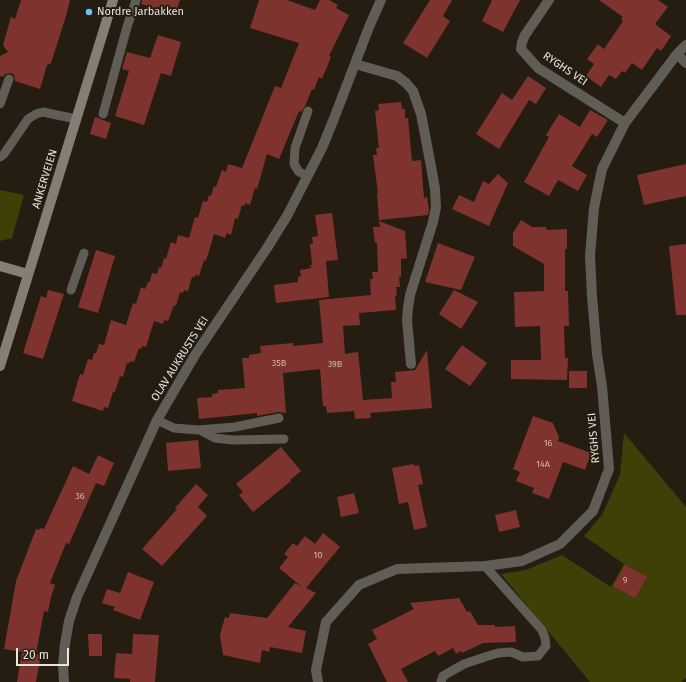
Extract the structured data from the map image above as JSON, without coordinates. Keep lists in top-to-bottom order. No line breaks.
{"streets":{"main road":["ANKERVEIEN"],"street":["RYGHS VEI","OLAV AUKRUSTS VEI"]},"places":["Nordre Jarbakken"],"house_numbers":["35B","39B","16","14A","36","10","9"],"scale_bar":"20 m"}
